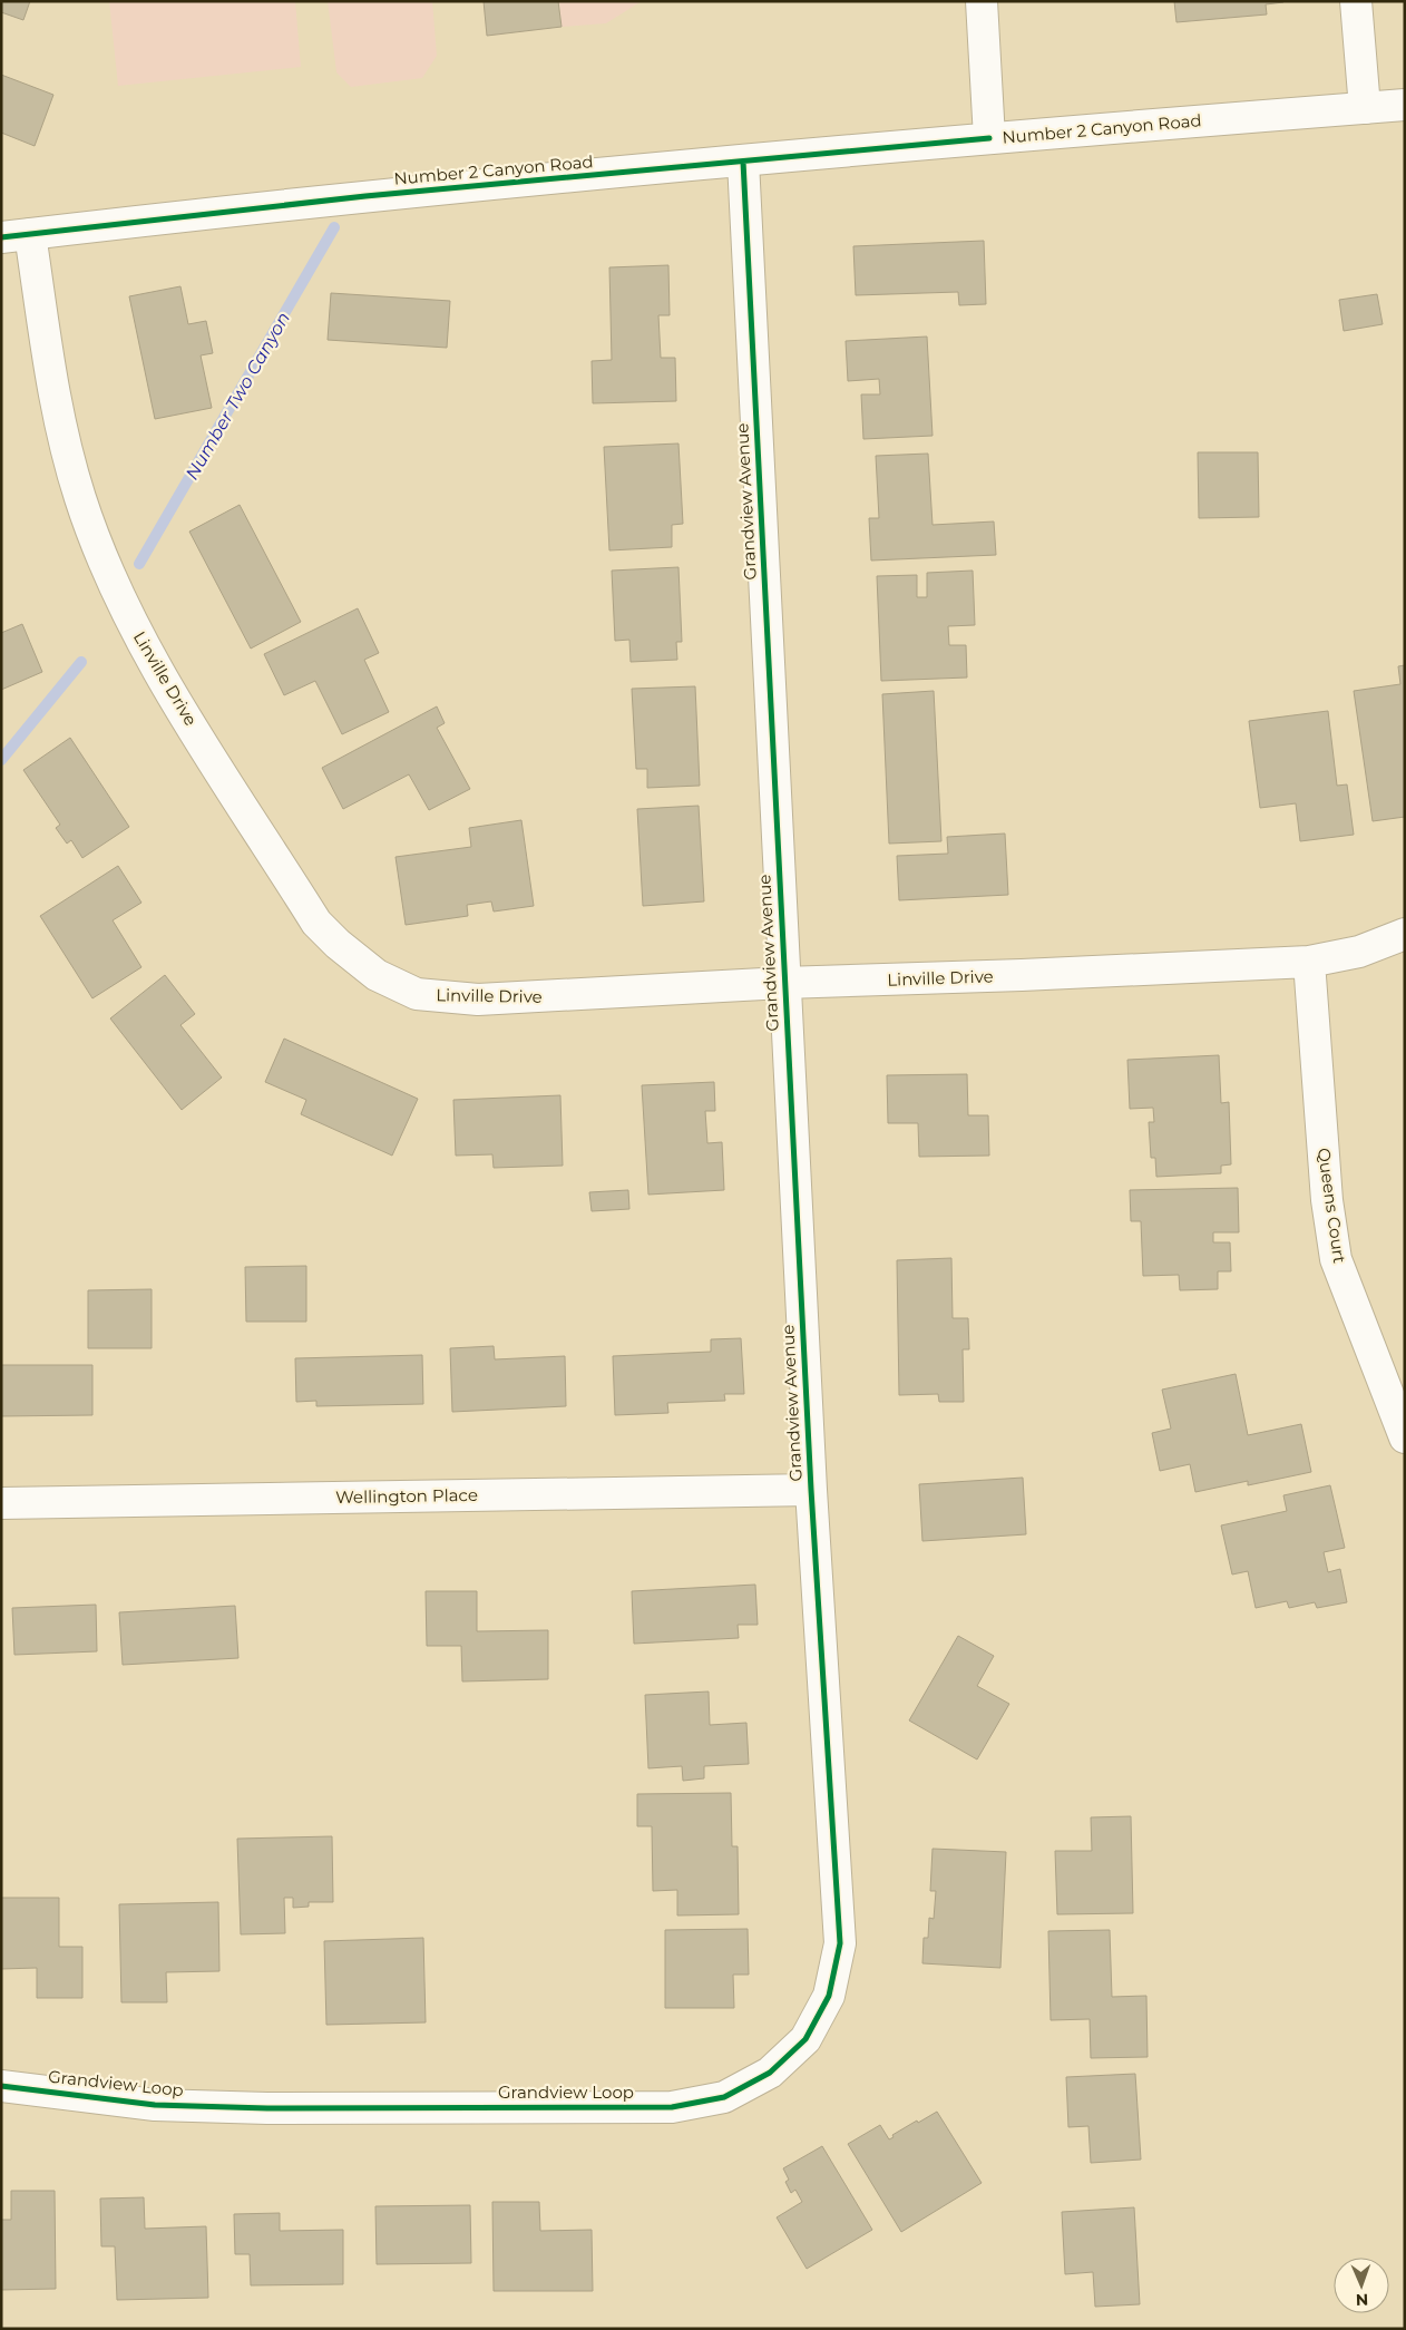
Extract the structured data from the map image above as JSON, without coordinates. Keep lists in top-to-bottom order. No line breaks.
{"streets":{"street":["Number 2 Canyon Road","Grandview Avenue","Linville Drive","Queens Court","Wellington Place","Grandview Loop"]},"crossings":[["Number 2 Canyon Road","Grandview Avenue"],["Number 2 Canyon Road","Linville Drive"],["Grandview Avenue","Linville Drive"],["Grandview Avenue","Wellington Place"],["Grandview Avenue","Grandview Loop"],["Linville Drive","Queens Court"]],"water":["Number Two Canyon"],"north":"bottom"}
